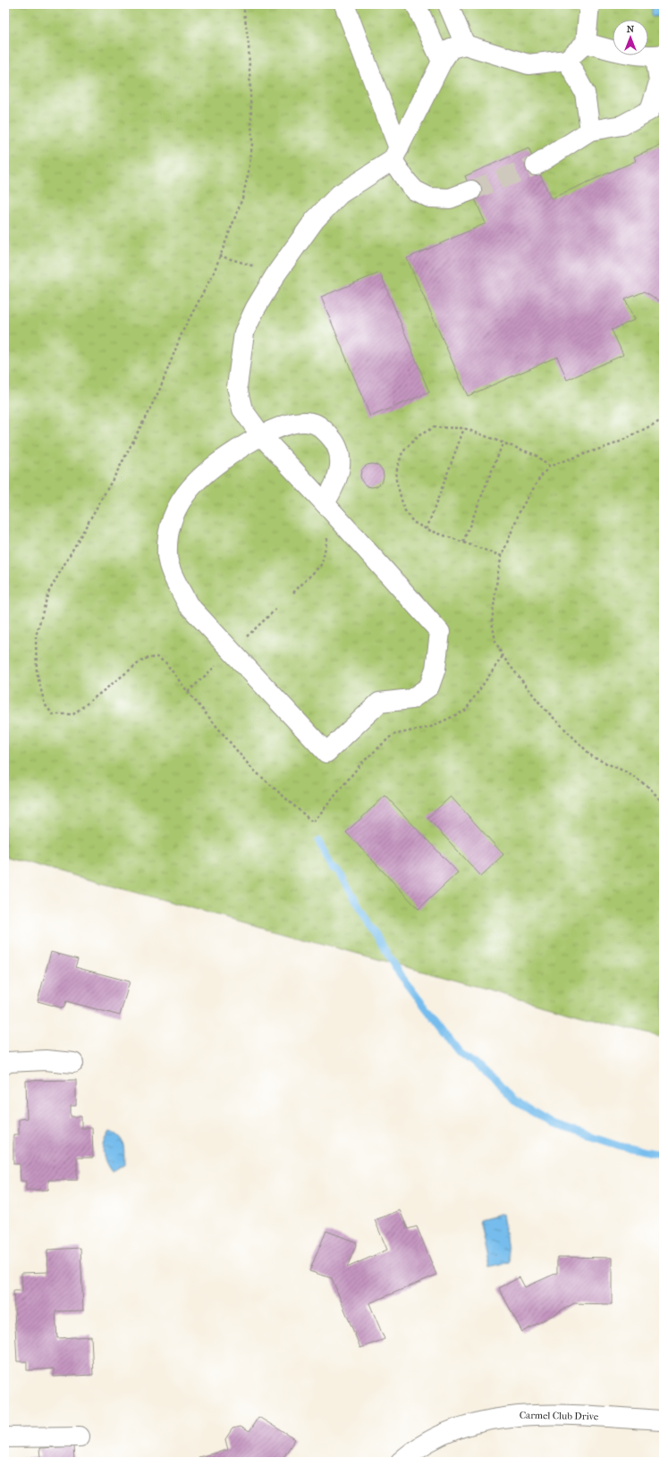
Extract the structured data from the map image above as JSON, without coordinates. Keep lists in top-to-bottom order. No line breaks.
{"streets":{"street":["Carmel Club Drive"]},"north":"top"}
